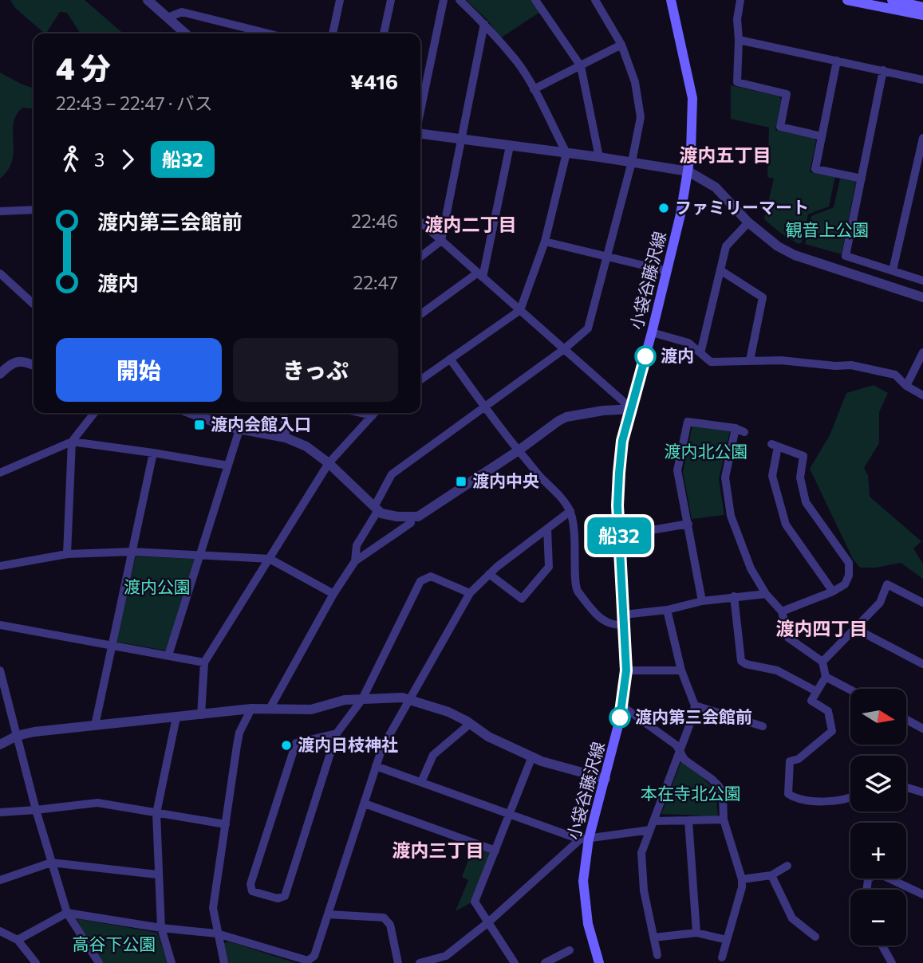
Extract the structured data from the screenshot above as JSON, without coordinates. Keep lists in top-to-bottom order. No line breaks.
{"streets":{"main road":["小袋谷藤沢線"]},"districts":["渡内五丁目","渡内二丁目","渡内四丁目","渡内三丁目"],"parks":["観音上公園","渡内北公園","渡内公園","本在寺北公園","高谷下公園"],"places":{"other":["ファミリーマート","渡内","渡内第三会館前","渡内日枝神社"],"transit":["渡内会館入口","渡内中央"]},"lines":["bus line 船32"],"north":"right","page":{"on_map":"船32","heading":["4 分","22:43 – 22:47 · バス","¥416"],"legs":["3","船32"],"list":[{"name":"渡内第三会館前","value":"22:46"},{"name":"渡内","value":"22:47"}],"buttons":["開始","きっぷ"],"map_buttons":["+","−"]}}
